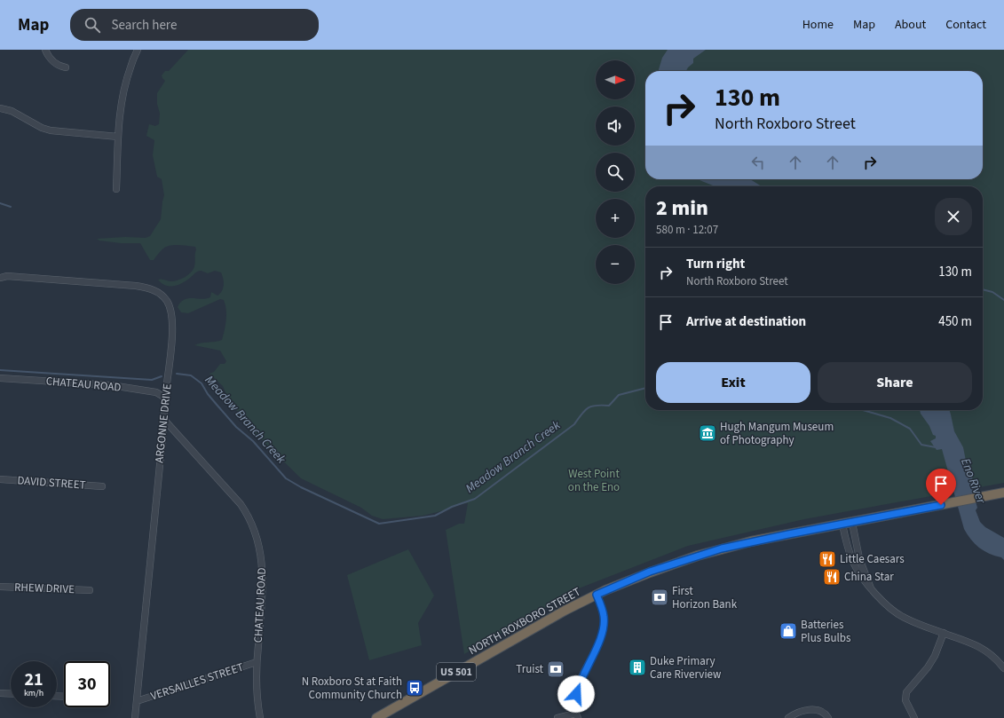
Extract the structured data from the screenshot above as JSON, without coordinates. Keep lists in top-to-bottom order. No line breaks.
{"streets":{"highway":["NORTH ROXBORO STREET","US 501"],"street":["CHATEAU ROAD","ARGONNE DRIVE","DAVID STREET","RHEW DRIVE","VERSAILLES STREET"]},"crossings":[["CHATEAU ROAD","ARGONNE DRIVE"],["CHATEAU ROAD","VERSAILLES STREET"],["ARGONNE DRIVE","VERSAILLES STREET"]],"water":["Meadow Branch Creek","Eno River"],"parks":["West Point on the Eno"],"places":{"museum":["Hugh Mangum Museum of Photography"],"restaurant":["Little Caesars","China Star"],"bank":["First Horizon Bank","Truist"],"shop":["Batteries Plus Bulbs"],"building":["Duke Primary Care Riverview"],"bus stop":["N Roxboro St at Faith Community Church"]},"north":"right","page":{"header":"Map","search":"Search here","nav":["Home","Map","About","Contact"],"map_buttons":["+","−"],"turn":["130 m","North Roxboro Street"],"heading":["2 min","580 m · 12:07"],"list":[{"name":"Turn right","note":"North Roxboro Street","value":"130 m"},{"name":"Arrive at destination","value":"450 m"}],"buttons":["Exit","Share"],"speed":"21 km/h","limit":"30"}}
